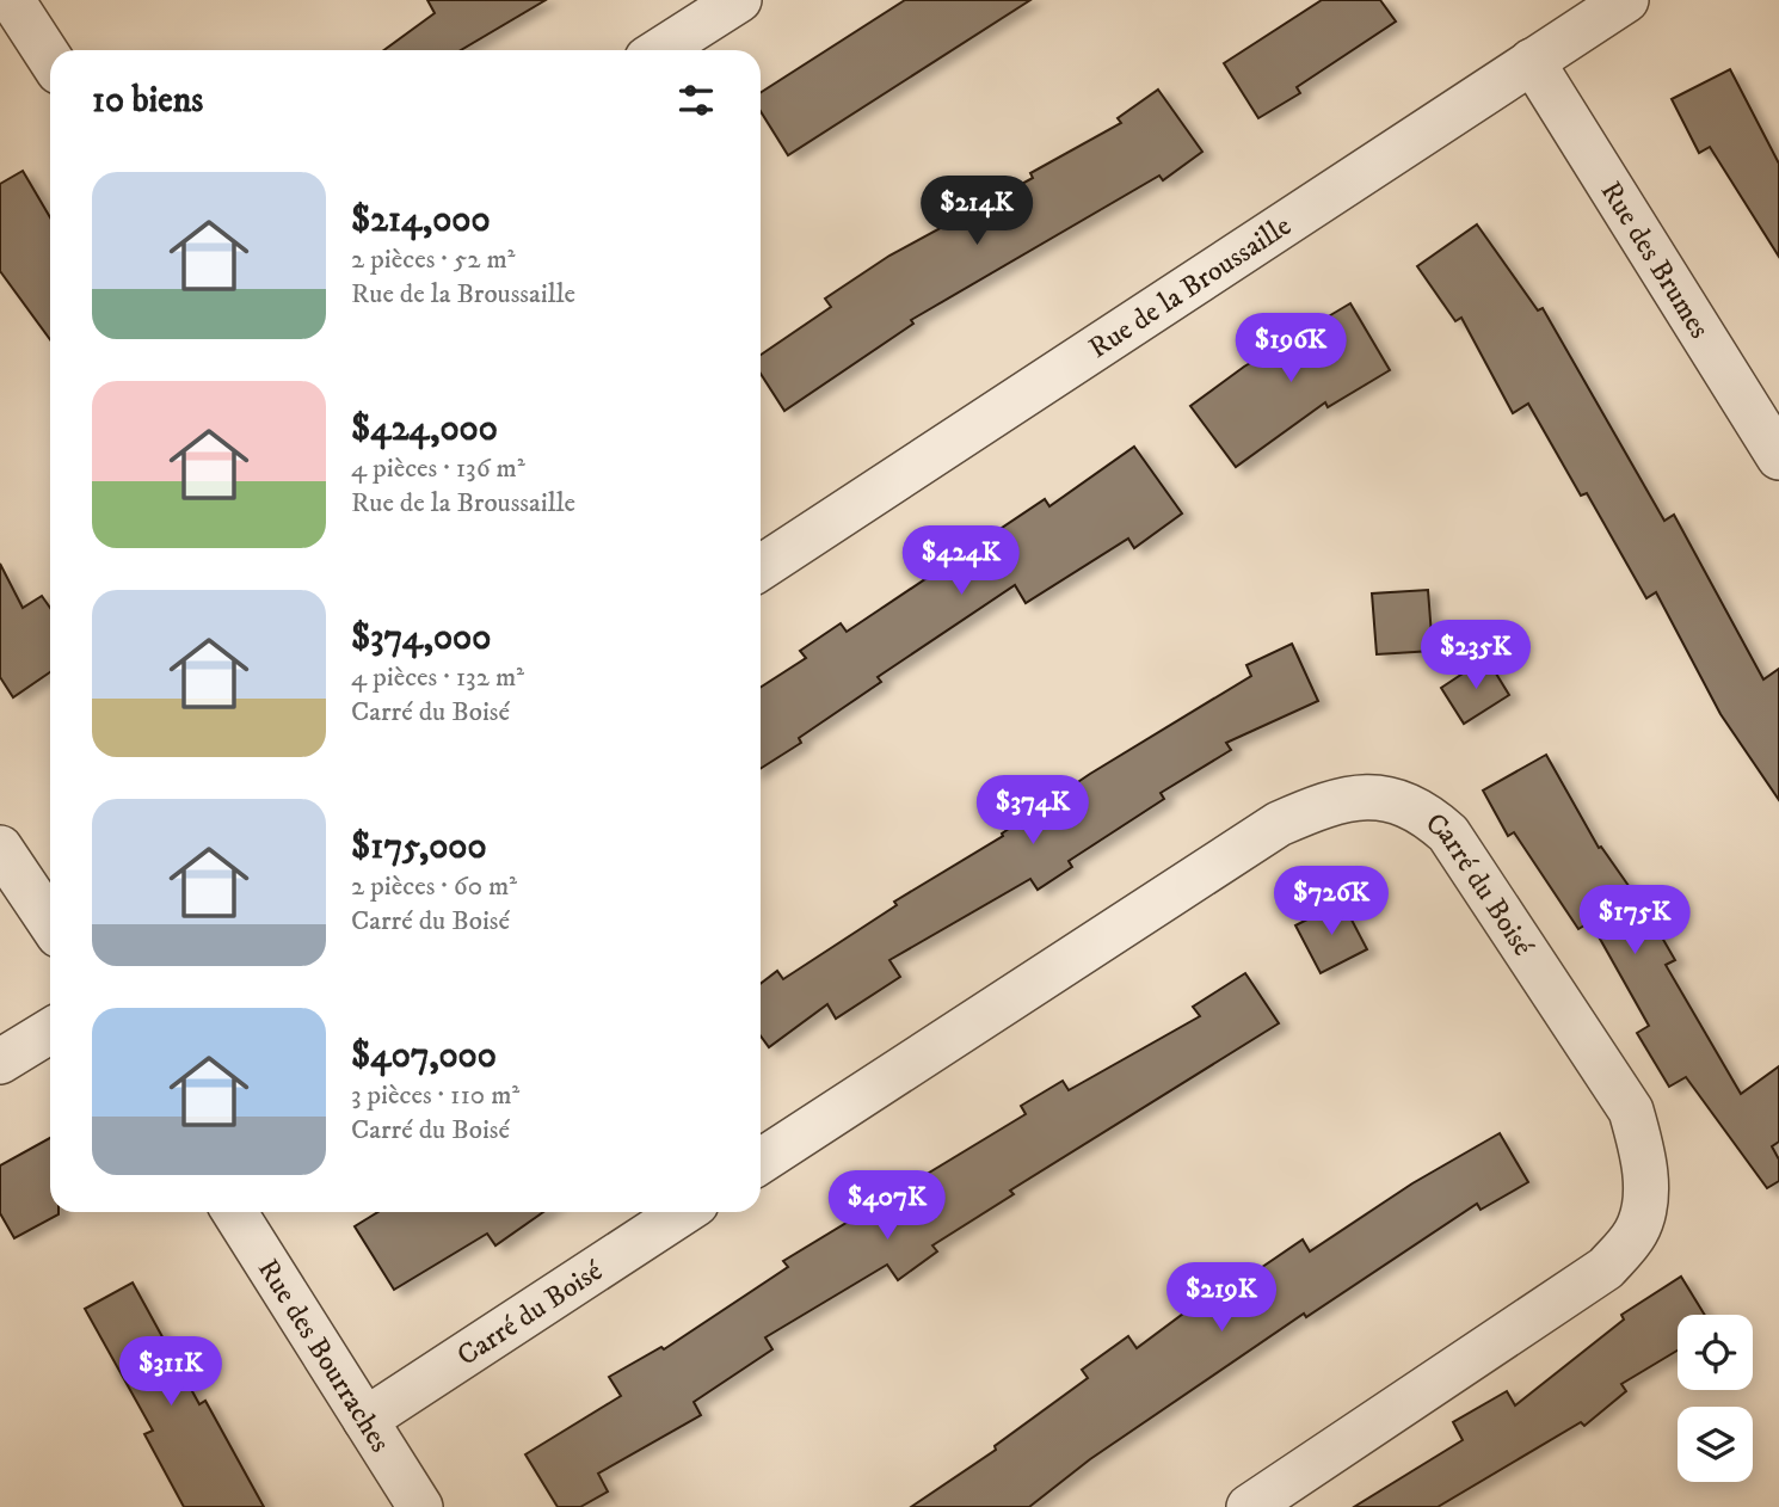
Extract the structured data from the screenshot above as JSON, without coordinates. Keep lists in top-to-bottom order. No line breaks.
{"streets":{"street":["Rue des Brumes","Rue de la Broussaille","Carré du Boisé","Rue des Bourraches"]},"crossings":[["Rue des Brumes","Rue de la Broussaille"],["Carré du Boisé","Rue des Bourraches"]],"page":{"heading":"10 biens","list":[{"name":"$214,000","note":"2 pièces · 52 m² · Rue de la Broussaille"},{"name":"$424,000","note":"4 pièces · 136 m² · Rue de la Broussaille"},{"name":"$374,000","note":"4 pièces · 132 m² · Carré du Boisé"},{"name":"$175,000","note":"2 pièces · 60 m² · Carré du Boisé"},{"name":"$407,000","note":"3 pièces · 110 m² · Carré du Boisé"}],"price":["$214K","$196K","$424K","$235K","$374K","$726K","$175K","$407K","$219K","$311K"]}}
